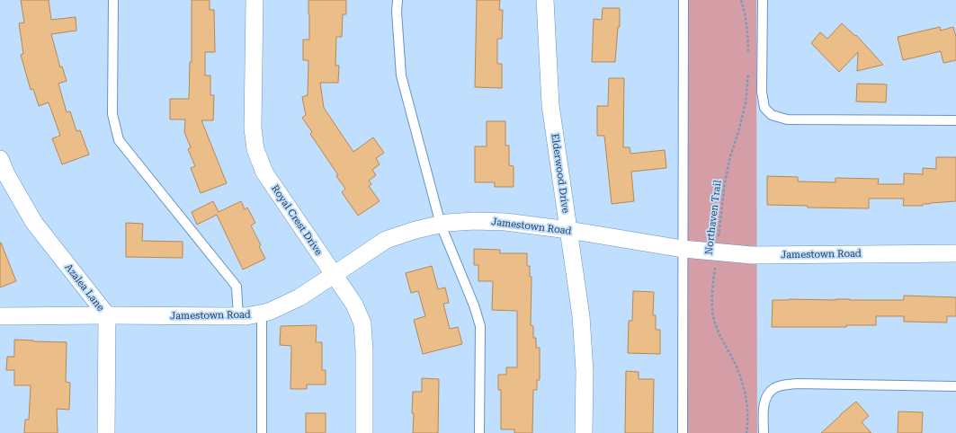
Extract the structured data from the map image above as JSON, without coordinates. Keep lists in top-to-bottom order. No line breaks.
{"streets":{"street":["Elderwood Drive","Royal Crest Drive","Jamestown Road","Azalea Lane"],"path":["Northaven Trail"]},"crossings":[["Elderwood Drive","Jamestown Road"],["Northaven Trail","Jamestown Road"],["Royal Crest Drive","Jamestown Road"],["Jamestown Road","Azalea Lane"]]}
